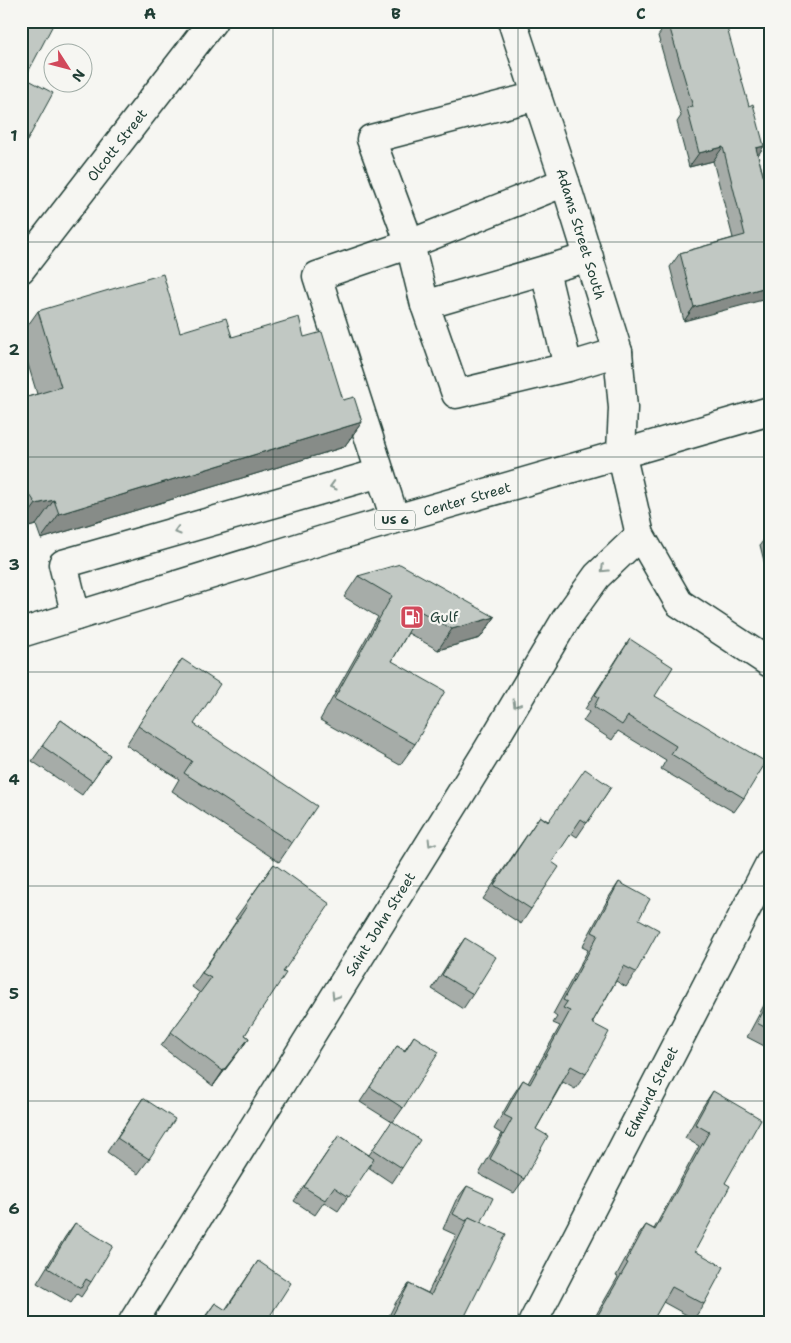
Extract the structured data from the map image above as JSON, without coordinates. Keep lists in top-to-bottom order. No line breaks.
{"streets":{"street":["Olcott Street","Adams Street South","Center Street","US 6","Saint John Street","Edmund Street"]},"crossings":[["Adams Street South","Center Street"],["Adams Street South","Saint John Street"]],"one_way":["Saint John Street"],"places":{"fuel station":["Gulf"]},"north":"bottom right","grid":{"columns":["A","B","C"],"rows":["1","2","3","4","5","6"]}}
